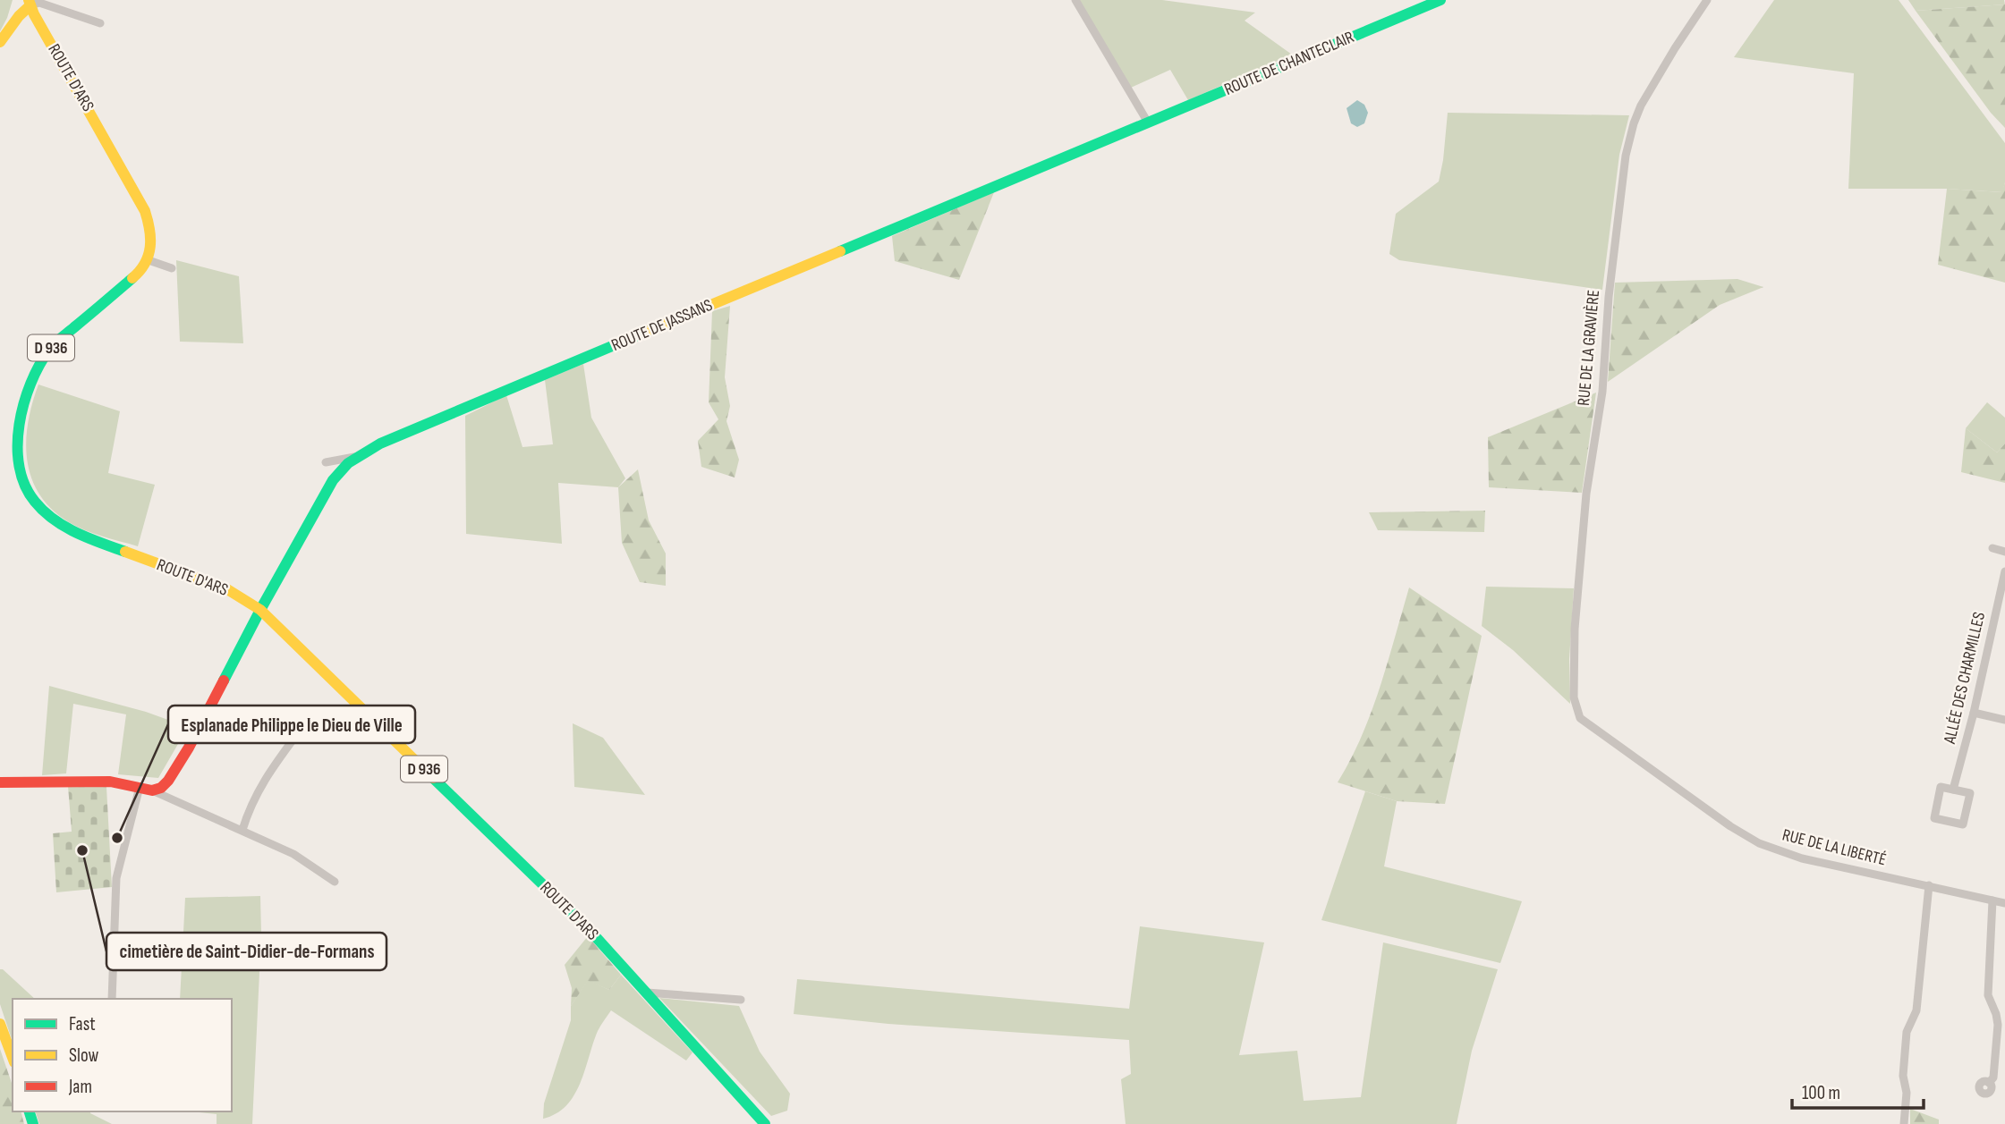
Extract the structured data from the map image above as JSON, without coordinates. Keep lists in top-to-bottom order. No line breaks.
{"streets":{"street":["ROUTE DE CHANTECLAIR","ROUTE D'ARS","ROUTE DE JASSANS","D 936","RUE DE LA GRAVIÈRE","ALLÉE DES CHARMILLES","RUE DE LA LIBERTÉ"]},"crossings":[["ROUTE DE CHANTECLAIR","ROUTE DE JASSANS"],["ROUTE D'ARS","ROUTE DE JASSANS"],["RUE DE LA GRAVIÈRE","RUE DE LA LIBERTÉ"]],"places":["Esplanade Philippe le Dieu de Ville","cimetière de Saint-Didier-de-Formans"],"legend":["Fast","Slow","Jam"],"scale_bar":"100 m"}
